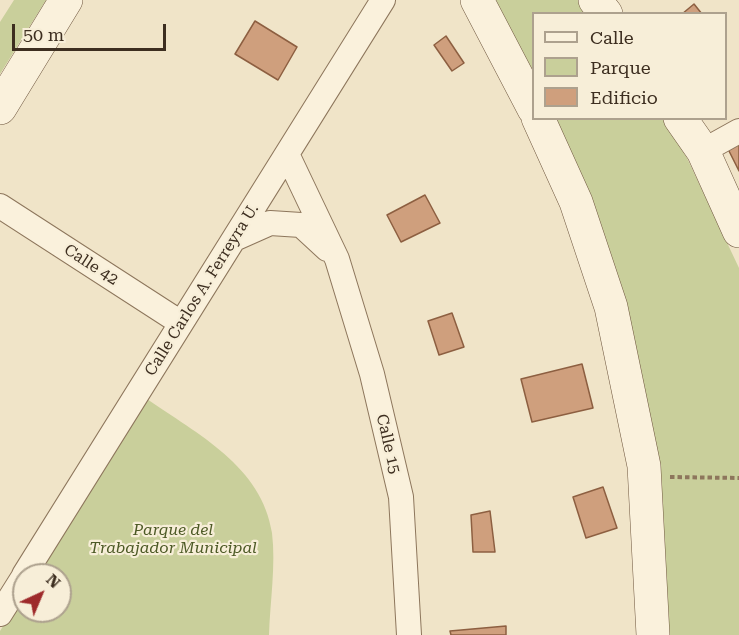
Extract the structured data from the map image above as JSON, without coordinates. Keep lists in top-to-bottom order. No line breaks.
{"streets":{"street":["Calle 42","Calle Carlos A. Ferreyra U.","Calle 15"]},"crossings":[["Calle 42","Calle Carlos A. Ferreyra U."],["Calle Carlos A. Ferreyra U.","Calle 15"]],"parks":["Parque del Trabajador Municipal"],"legend":["Calle","Parque","Edificio"],"scale_bar":"50 m","north":"top right"}
